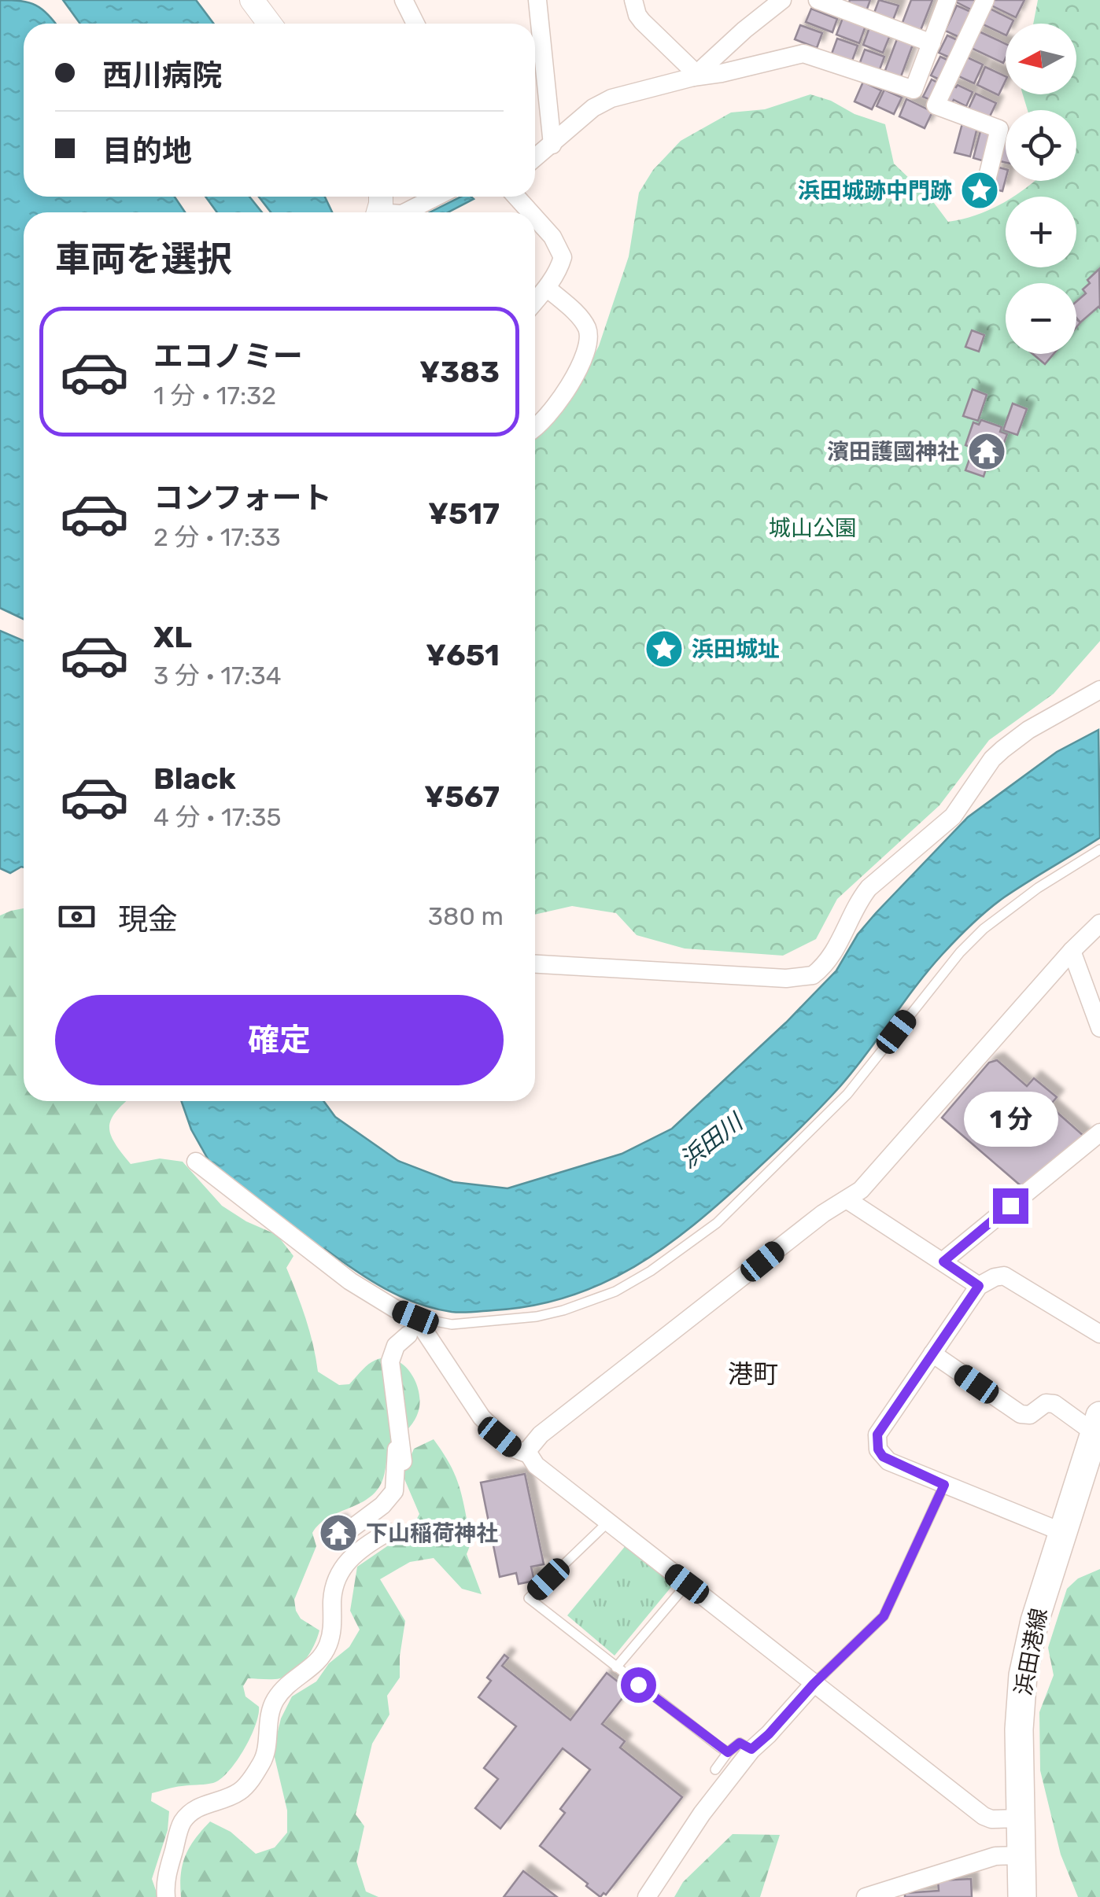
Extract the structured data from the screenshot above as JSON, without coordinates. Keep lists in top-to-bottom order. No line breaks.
{"streets":{"main road":["浜田港線"]},"districts":["港町"],"water":["浜田川"],"parks":["城山公園"],"places":{"place":["浜田城跡中門跡","浜田城址"],"temple":["濱田護國神社","下山稲荷神社"]},"north":"left","page":{"map_buttons":["+","−"],"banner":["西川病院","目的地"],"heading":"車両を選択","list":[{"name":"エコノミー","note":"1 分 · 17:32","value":"¥383"},{"name":"コンフォート","note":"2 分 · 17:33","value":"¥517"},{"name":"XL","note":"3 分 · 17:34","value":"¥651"},{"name":"Black","note":"4 分 · 17:35","value":"¥567"}],"pay":["現金","380 m"],"buttons":"確定","bubble":"1 分"}}
